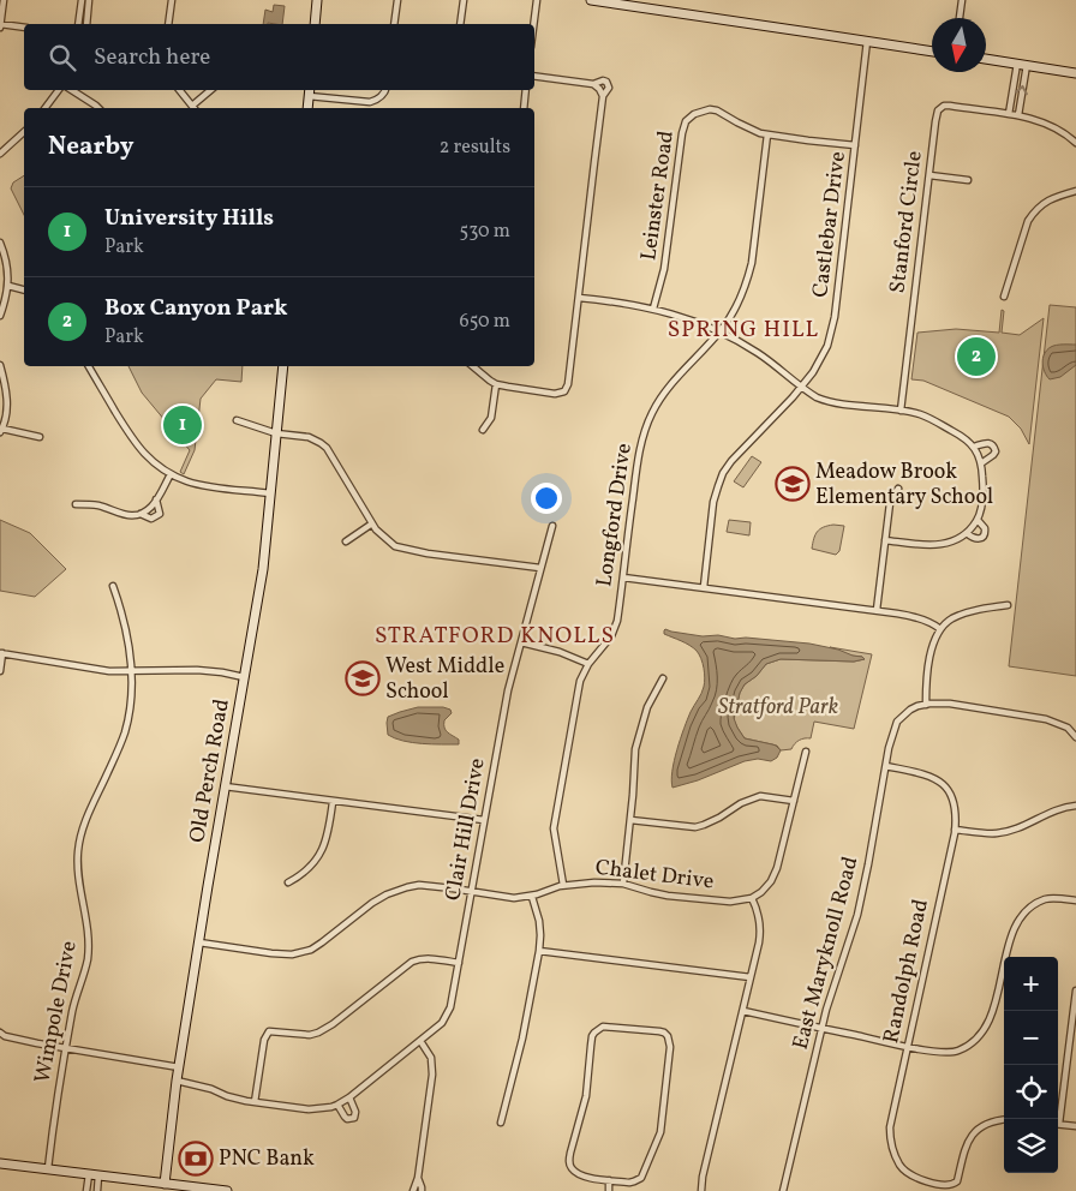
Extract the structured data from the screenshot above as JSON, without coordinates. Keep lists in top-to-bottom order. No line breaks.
{"streets":{"street":["Leinster Road","Stanford Circle","Castlebar Drive","Longford Drive","Old Perch Road","Clair Hill Drive","Chalet Drive","East Maryknoll Road","Randolph Road","Wimpole Drive"]},"crossings":[["Leinster Road","Castlebar Drive"],["Leinster Road","Longford Drive"],["Longford Drive","Chalet Drive"],["Old Perch Road","Clair Hill Drive"],["Old Perch Road","Chalet Drive"],["Clair Hill Drive","Chalet Drive"],["East Maryknoll Road","Randolph Road"]],"districts":["SPRING HILL","STRATFORD KNOLLS"],"parks":["Stratford Park"],"places":{"school or university":["Meadow Brook Elementary School","West Middle School"],"bank":["PNC Bank"]},"north":"bottom","page":{"search":"Search here","heading":["Nearby","2 results"],"list":[{"mark":"1","name":"University Hills","note":"Park","value":"530 m"},{"mark":"2","name":"Box Canyon Park","note":"Park","value":"650 m"}],"pins":["2","1"],"map_buttons":["+","−"]}}
